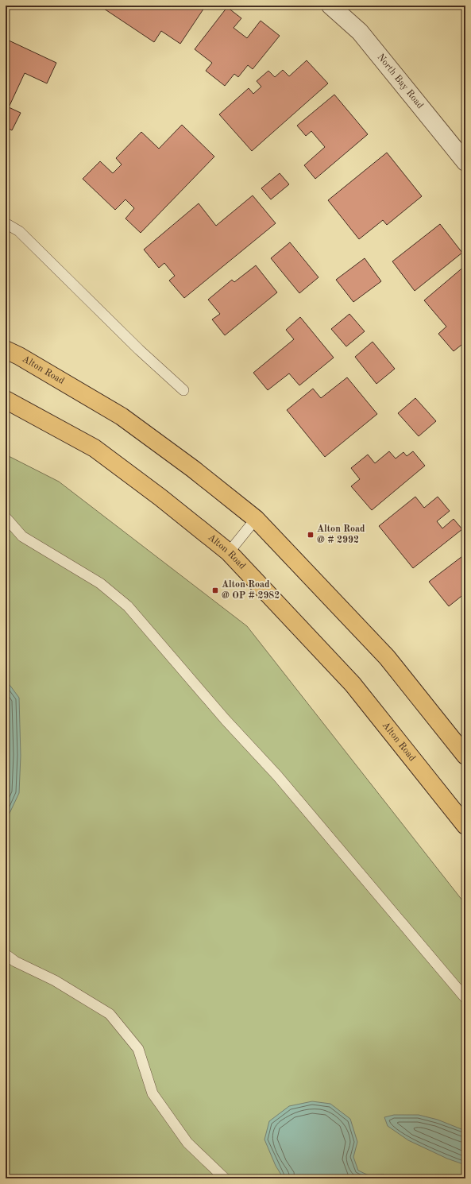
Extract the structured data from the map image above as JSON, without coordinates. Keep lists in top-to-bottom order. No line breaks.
{"streets":{"highway":["Alton Road"],"street":["North Bay Road"]},"places":{"transit":["Alton Road @ # 2992","Alton Road @ OP # 2982"]}}
